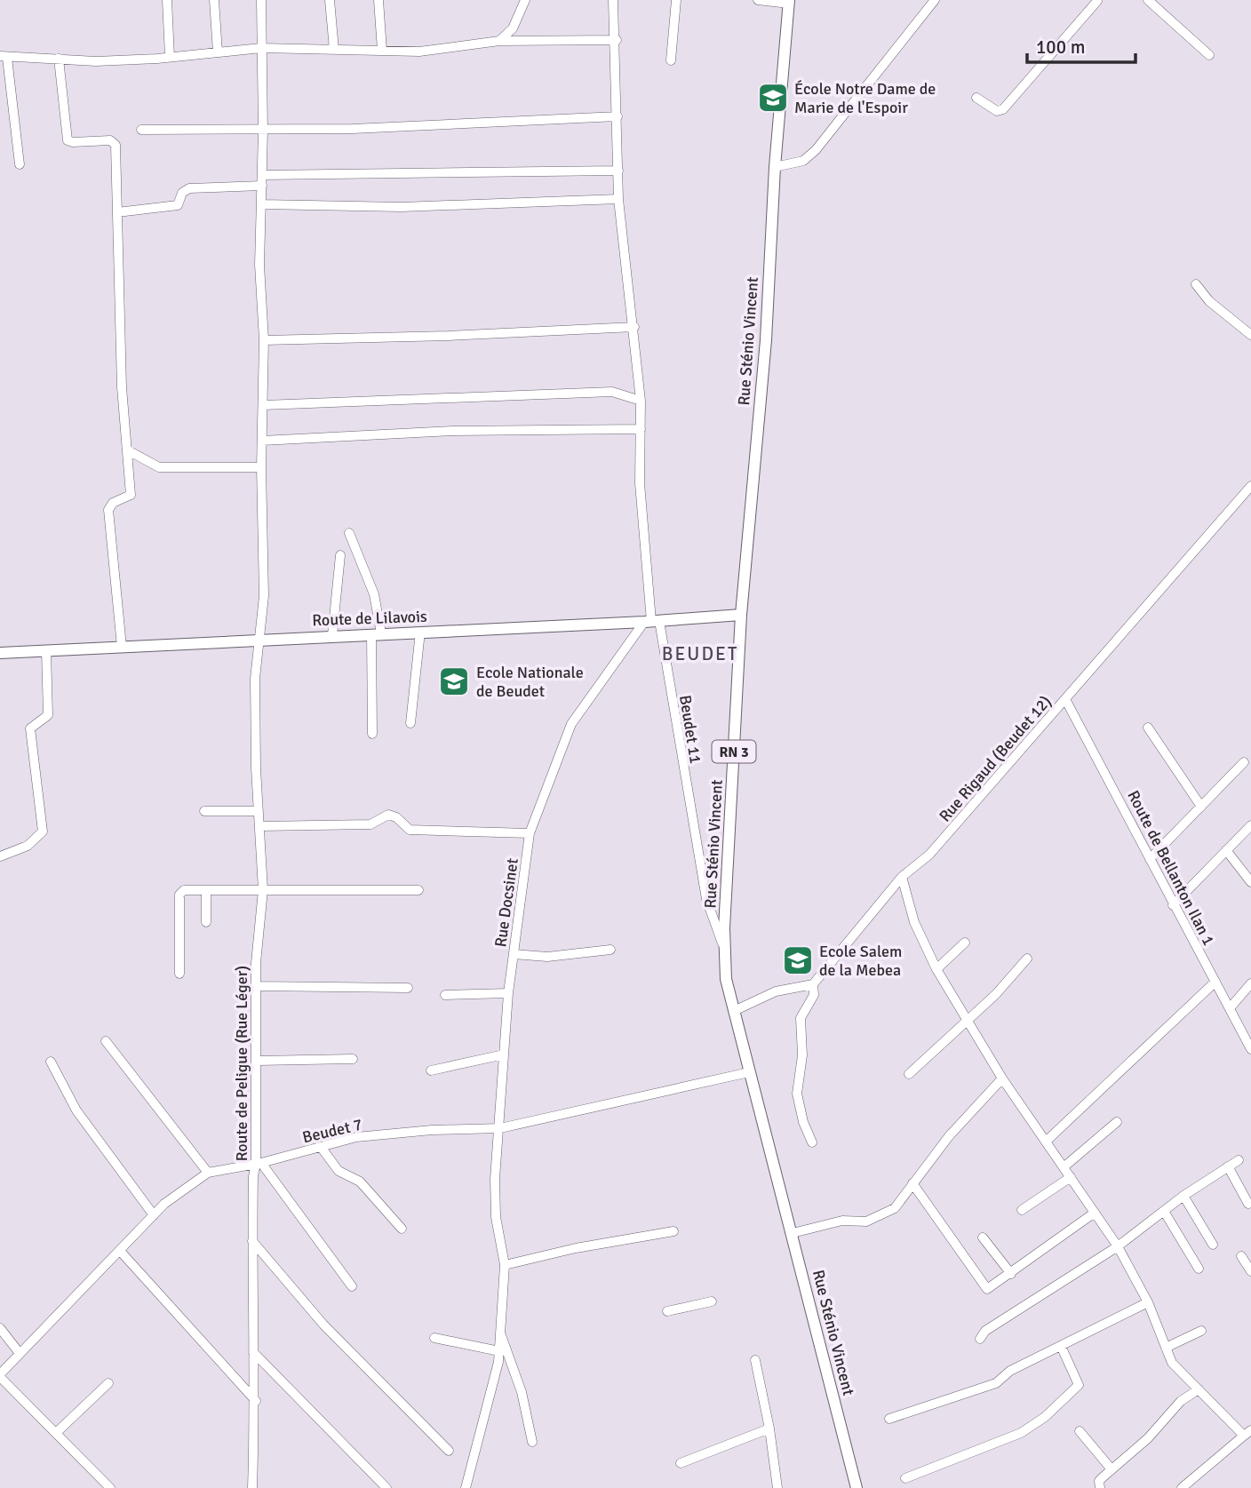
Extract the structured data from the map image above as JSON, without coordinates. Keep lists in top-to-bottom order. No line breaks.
{"streets":{"main road":["Rue Sténio Vincent","Route de Lilavois","RN 3"],"street":["Beudet 11","Rue Rigaud (Beudet 12)","Route de Bellanton Ilan 1","Rue Docsinet","Route de Peligue (Rue Léger)","Beudet 7"]},"crossings":[["Rue Sténio Vincent","Route de Lilavois"],["Rue Sténio Vincent","Beudet 11"],["Rue Sténio Vincent","Beudet 7"],["Route de Lilavois","Beudet 11"],["Route de Lilavois","Rue Docsinet"],["Route de Lilavois","Route de Peligue (Rue Léger)"],["Beudet 11","Rue Docsinet"],["Rue Rigaud (Beudet 12)","Route de Bellanton Ilan 1"],["Rue Docsinet","Beudet 7"],["Route de Peligue (Rue Léger)","Beudet 7"]],"districts":["BEUDET"],"places":{"school or university":["École Notre Dame de Marie de l'Espoir","Ecole Nationale de Beudet","Ecole Salem de la Mebea"]},"scale_bar":"100 m"}
